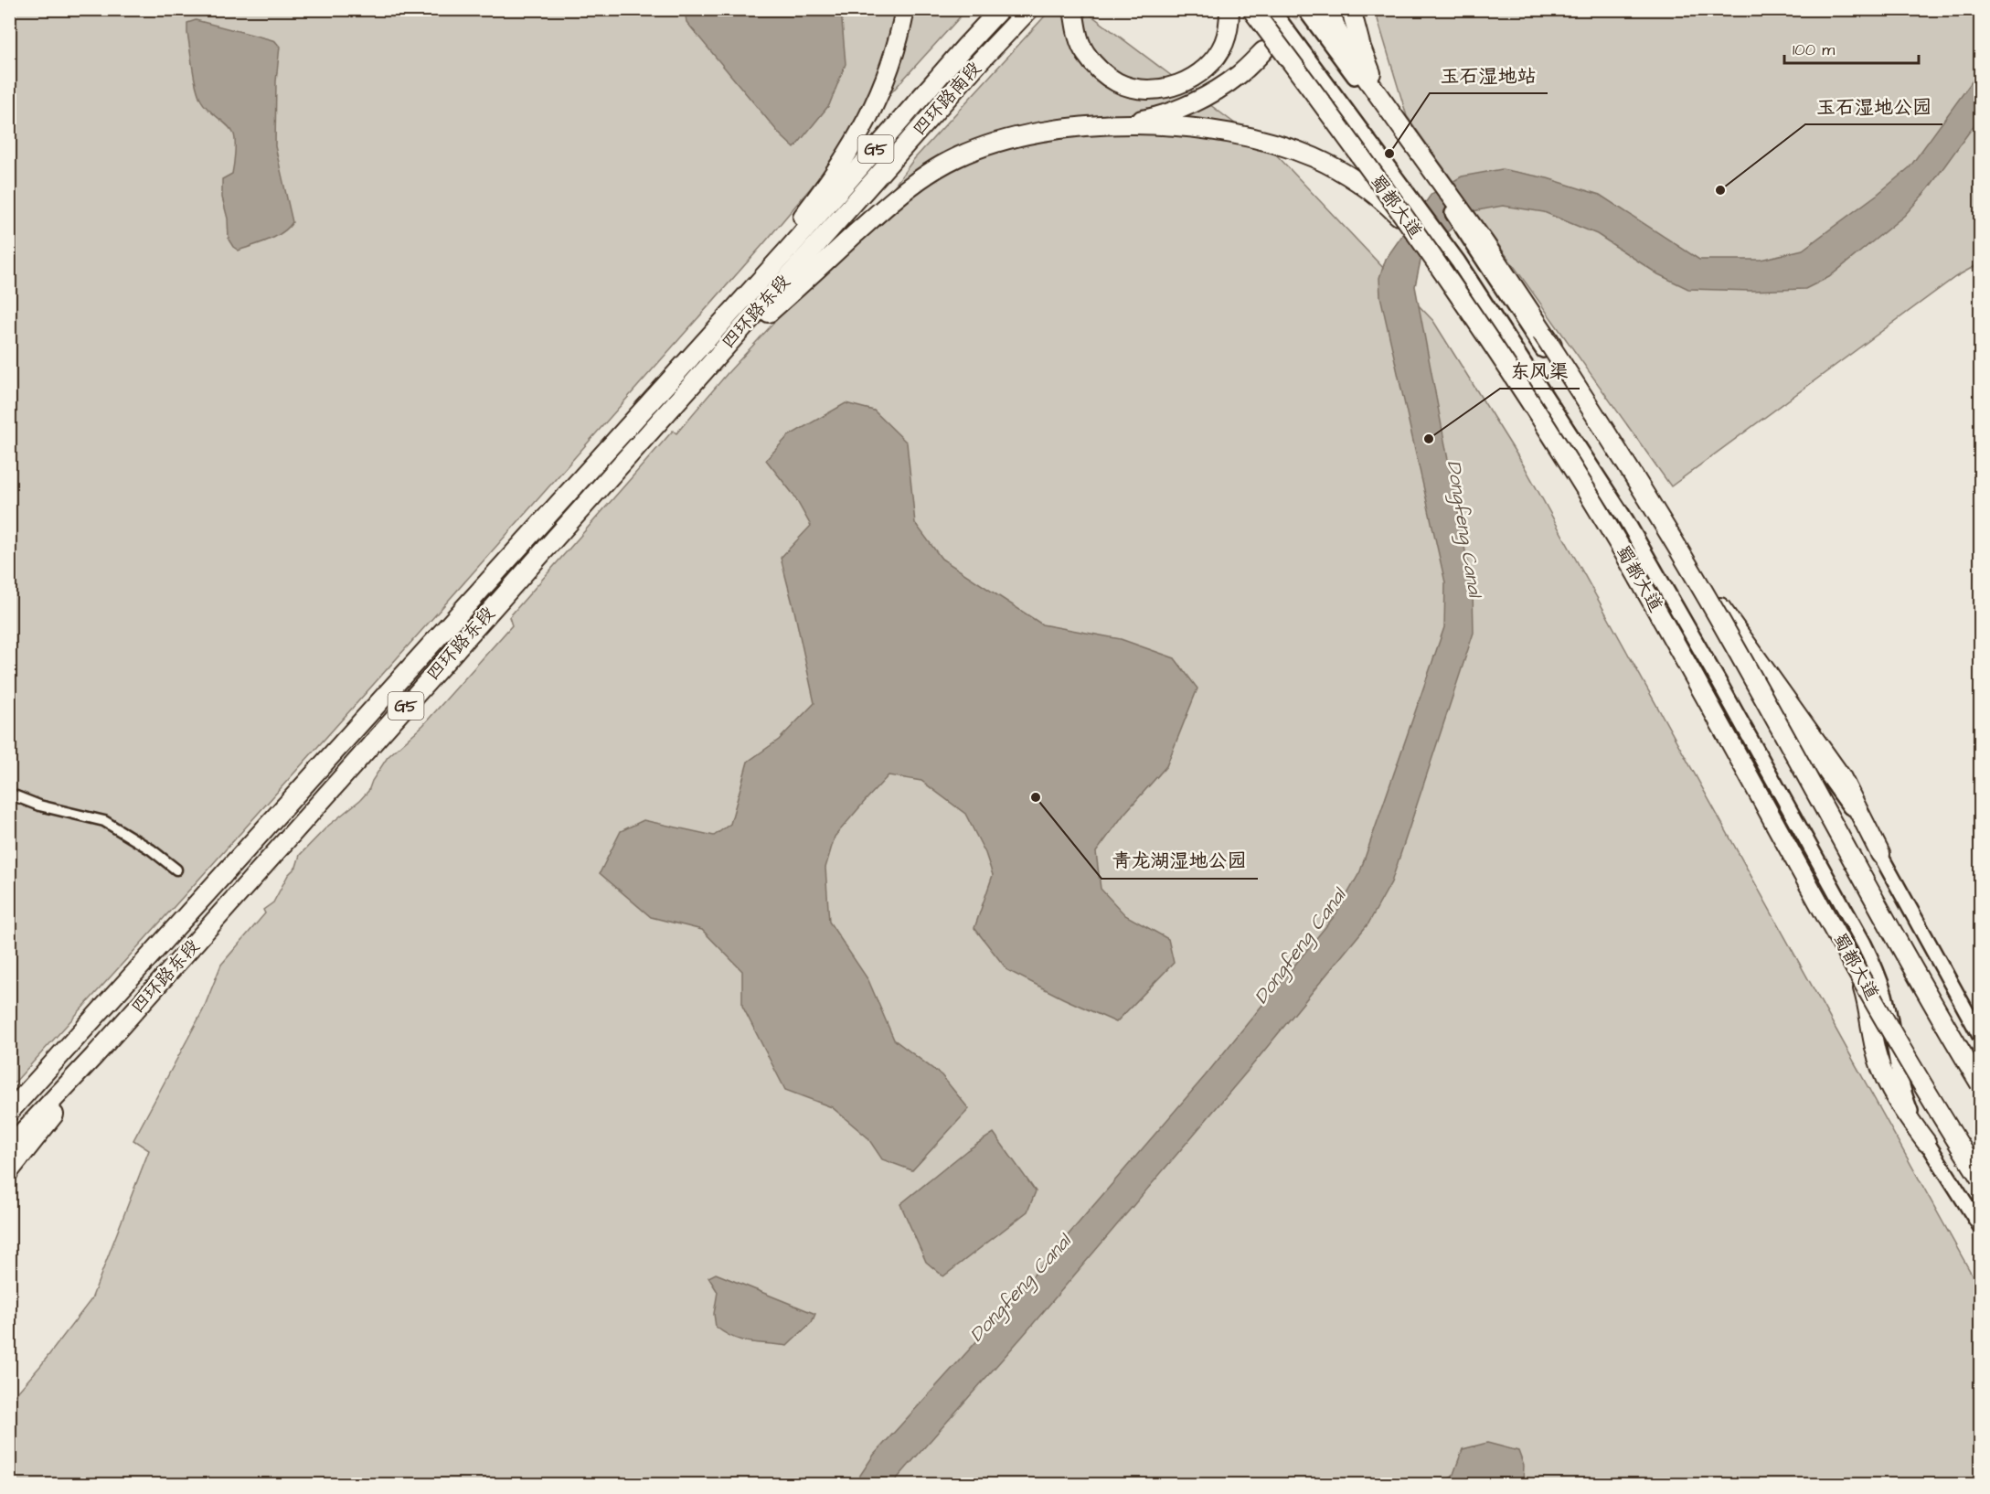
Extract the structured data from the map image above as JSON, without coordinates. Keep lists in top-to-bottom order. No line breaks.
{"streets":{"highway":["四环路南段","G5","蜀都大道","四环路东段"]},"crossings":[["四环路南段","四环路东段"]],"water":["Dongfeng Canal"],"places":["玉石湿地站","玉石湿地公园","东风渠","青龙湖湿地公园"],"scale_bar":"100 m"}
